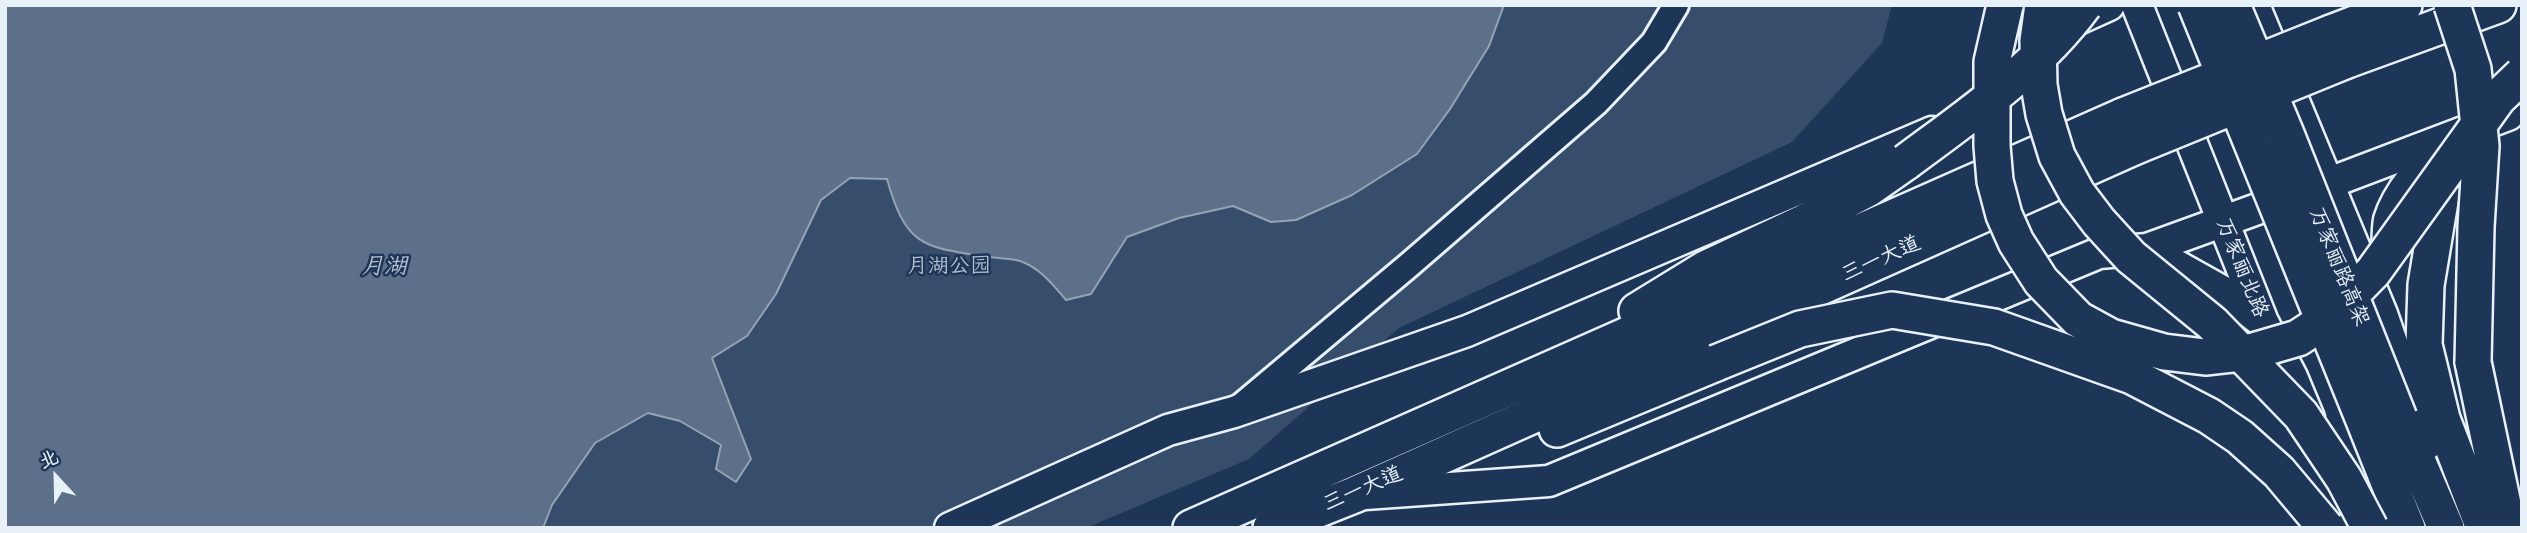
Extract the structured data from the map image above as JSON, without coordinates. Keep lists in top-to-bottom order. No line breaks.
{"streets":{"highway":["三一大道","万家丽路高架"],"main road":["万家丽北路"]},"water":["月湖"],"parks":["月湖公园"],"north":"top"}
